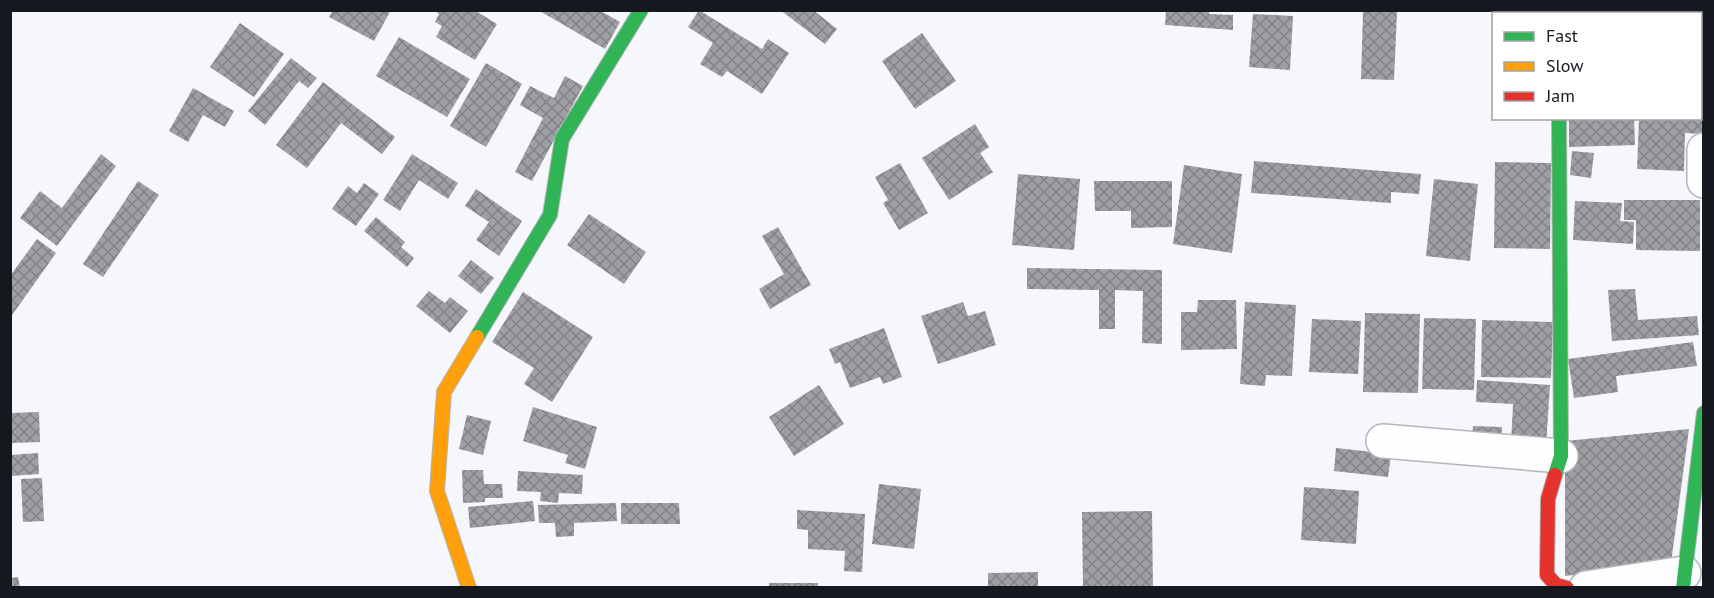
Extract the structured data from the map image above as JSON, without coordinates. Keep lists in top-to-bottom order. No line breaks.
{"legend":["Fast","Slow","Jam"]}
